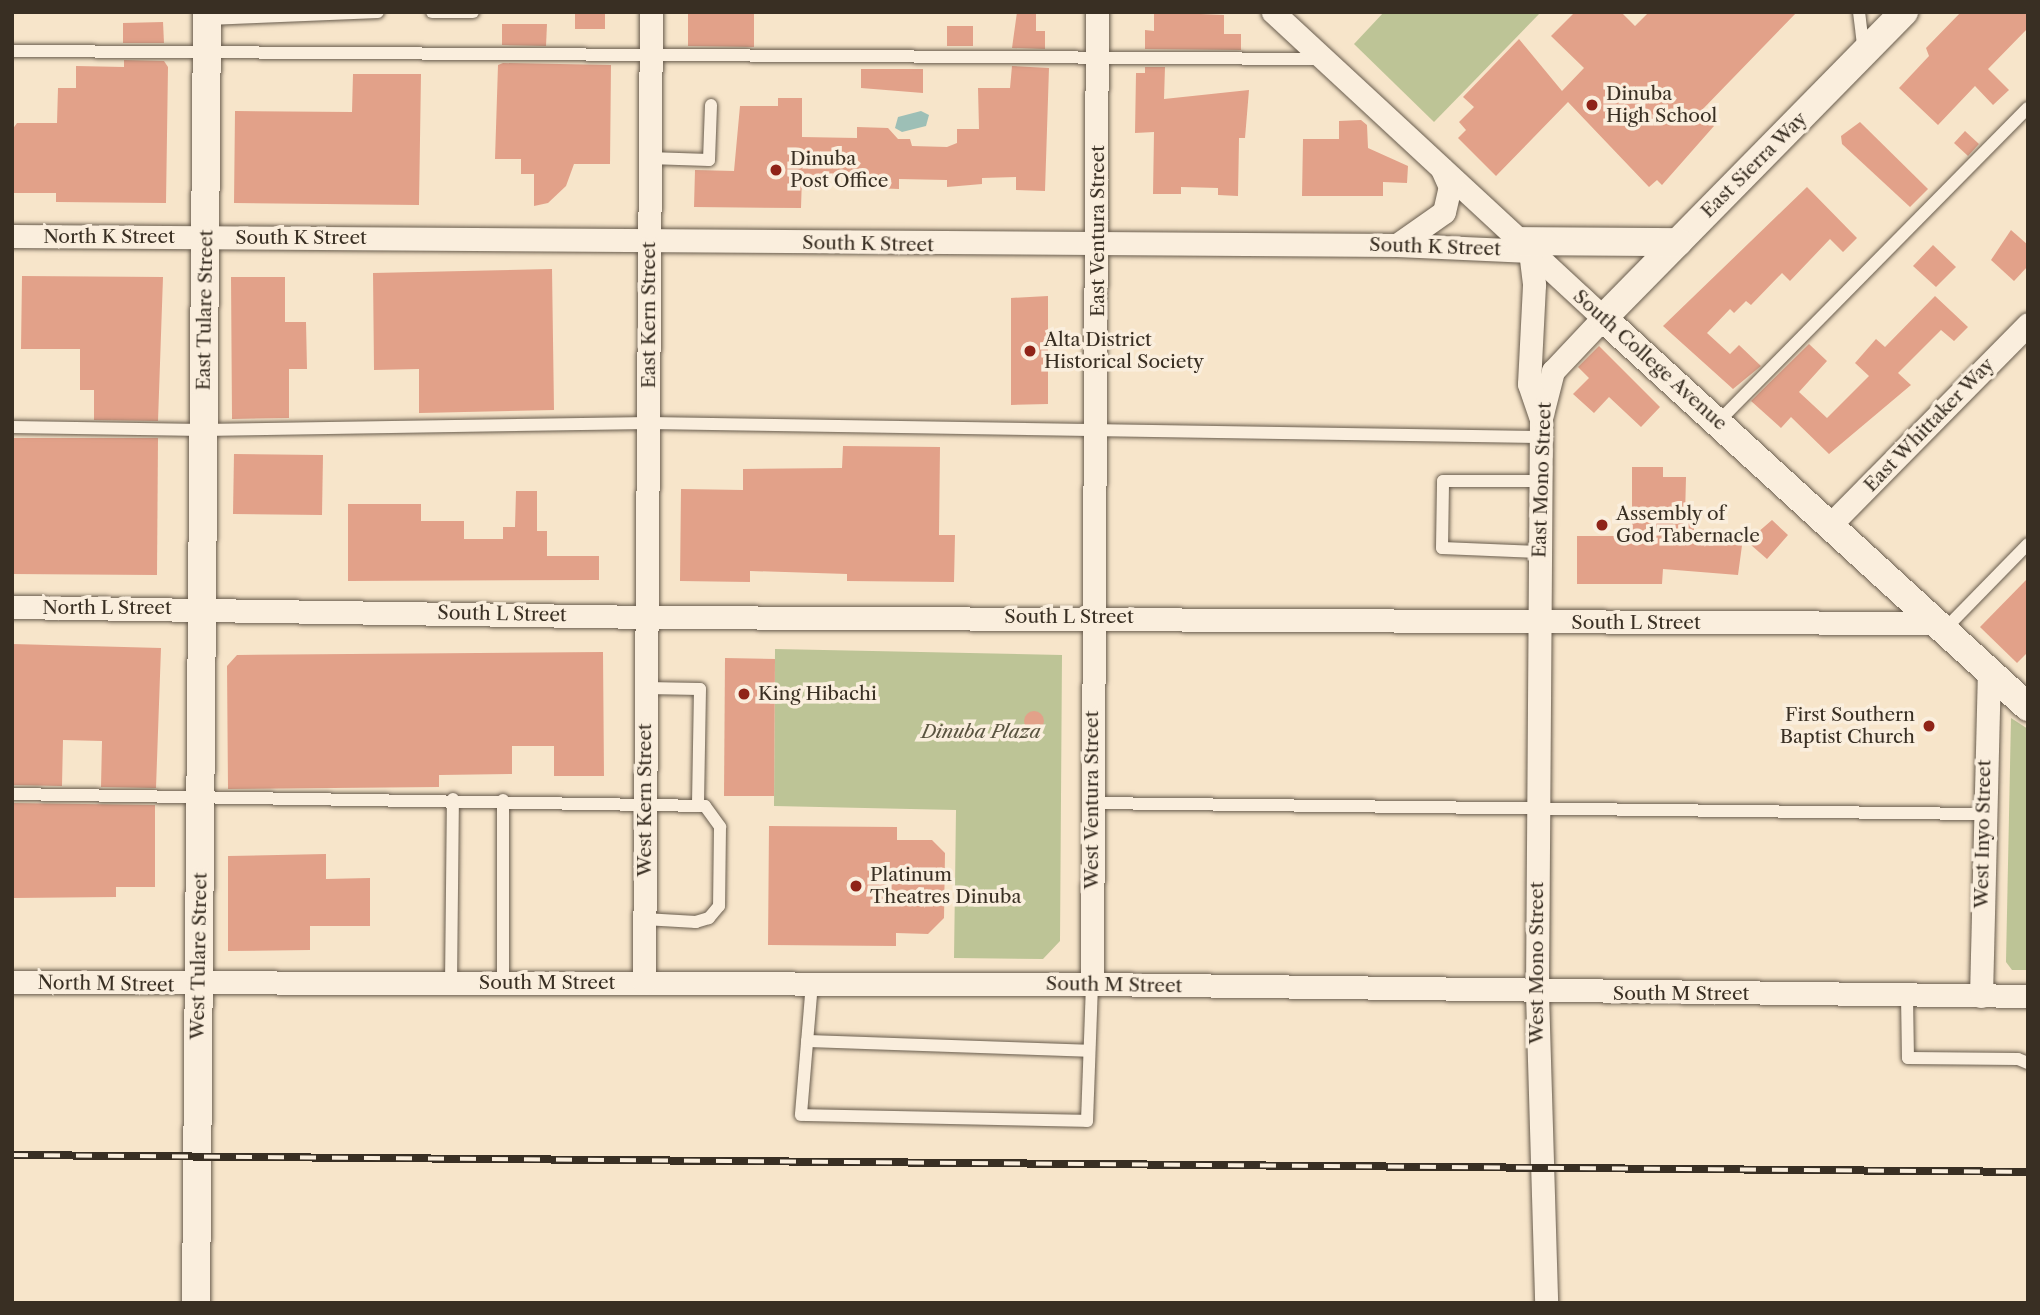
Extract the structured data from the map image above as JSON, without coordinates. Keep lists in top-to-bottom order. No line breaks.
{"streets":{"street":["East Sierra Way","East Ventura Street","North K Street","South K Street","East Tulare Street","East Kern Street","South College Avenue","East Whittaker Way","East Mono Street","North L Street","South L Street","West Kern Street","West Ventura Street","West Inyo Street","West Tulare Street","West Mono Street","South M Street","North M Street"]},"crossings":[["East Sierra Way","South College Avenue"],["East Sierra Way","East Mono Street"],["East Ventura Street","South K Street"],["East Ventura Street","South L Street"],["East Ventura Street","West Ventura Street"],["North K Street","South K Street"],["North K Street","East Tulare Street"],["South K Street","East Tulare Street"],["South K Street","East Kern Street"],["South K Street","South College Avenue"],["East Tulare Street","North L Street"],["East Tulare Street","South L Street"],["East Tulare Street","West Tulare Street"],["East Kern Street","South L Street"],["East Kern Street","West Kern Street"],["South College Avenue","East Whittaker Way"],["South College Avenue","East Mono Street"],["South College Avenue","South L Street"],["South College Avenue","West Inyo Street"],["East Mono Street","South L Street"],["East Mono Street","West Mono Street"],["North L Street","South L Street"],["North L Street","West Tulare Street"],["South L Street","West Kern Street"],["South L Street","West Ventura Street"],["South L Street","West Tulare Street"],["South L Street","West Mono Street"],["West Kern Street","South M Street"],["West Ventura Street","South M Street"],["West Inyo Street","South M Street"],["West Tulare Street","South M Street"],["West Tulare Street","North M Street"],["West Mono Street","South M Street"],["South M Street","North M Street"]],"parks":["Dinuba Plaza"],"places":["Dinuba High School","Dinuba Post Office","Alta District Historical Society","Assembly of God Tabernacle","King Hibachi","First Southern Baptist Church","Platinum Theatres Dinuba"]}
